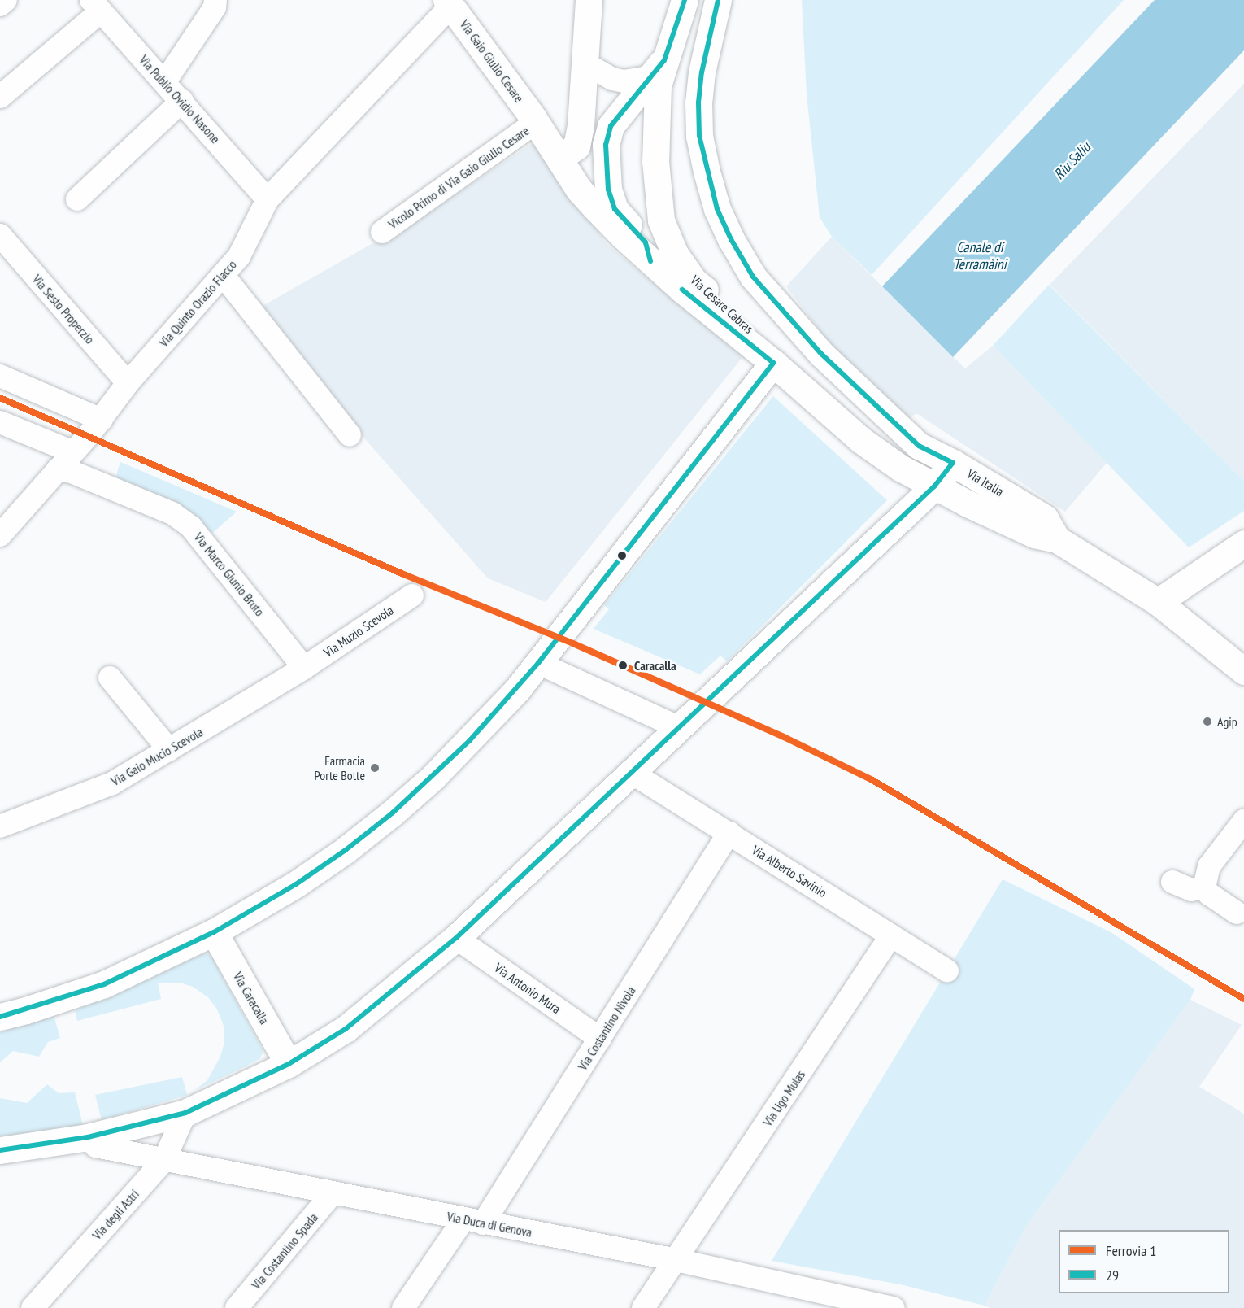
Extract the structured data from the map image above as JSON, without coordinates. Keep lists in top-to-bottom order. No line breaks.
{"streets":{"street":["Via Gaio Giulio Cesare","Via Publio Ovidio Nasone","Vicolo Primo di Via Gaio Giulio Cesare","Via Quinto Orazio Flacco","Via Cesare Cabras","Via Sesto Properzio","Via Italia","Via Marco Giunio Bruto","Via Muzio Scevola","Via Gaio Mucio Scevola","Via Alberto Savinio","Via Antonio Mura","Via Caracalla","Via Costantino Nivola","Via Ugo Mulas","Via degli Astri","Via Duca di Genova","Via Costantino Spada"]},"crossings":[["Via Gaio Giulio Cesare","Vicolo Primo di Via Gaio Giulio Cesare"],["Via Gaio Giulio Cesare","Via Quinto Orazio Flacco"],["Via Gaio Giulio Cesare","Via Cesare Cabras"],["Via Publio Ovidio Nasone","Via Quinto Orazio Flacco"],["Vicolo Primo di Via Gaio Giulio Cesare","Via Cesare Cabras"],["Via Quinto Orazio Flacco","Via Sesto Properzio"],["Via Quinto Orazio Flacco","Via Marco Giunio Bruto"],["Via Cesare Cabras","Via Italia"],["Via Marco Giunio Bruto","Via Muzio Scevola"],["Via Marco Giunio Bruto","Via Gaio Mucio Scevola"],["Via Muzio Scevola","Via Gaio Mucio Scevola"],["Via Alberto Savinio","Via Costantino Nivola"],["Via Alberto Savinio","Via Ugo Mulas"],["Via Antonio Mura","Via Costantino Nivola"],["Via Costantino Nivola","Via Duca di Genova"],["Via Ugo Mulas","Via Duca di Genova"],["Via degli Astri","Via Duca di Genova"],["Via Duca di Genova","Via Costantino Spada"]],"water":["Riu Saliu","Canale di Terramàini"],"places":["Caracalla","Agip","Farmacia Porte Botte"],"lines":["transit line 29","rail line 1"],"legend":["Ferrovia 1","29"]}
